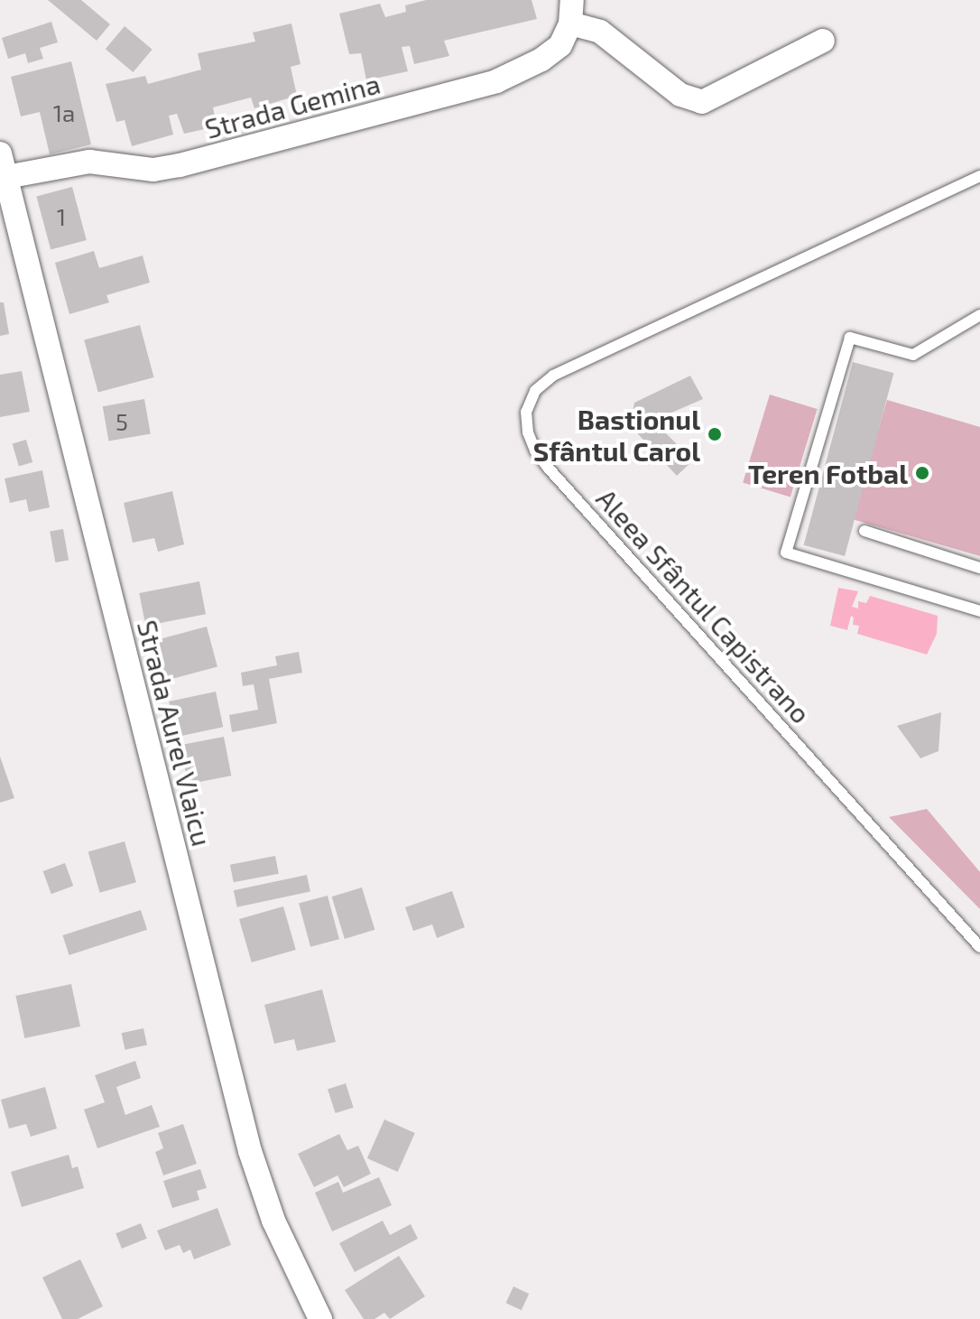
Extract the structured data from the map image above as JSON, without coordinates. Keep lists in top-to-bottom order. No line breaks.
{"streets":{"street":["Strada Gemina","Strada Aurel Vlaicu"],"lane":["Aleea Sfântul Capistrano"]},"crossings":[["Strada Gemina","Strada Aurel Vlaicu"]],"places":["Bastionul Sfântul Carol","Teren Fotbal"],"house_numbers":["1a","1","5"]}
